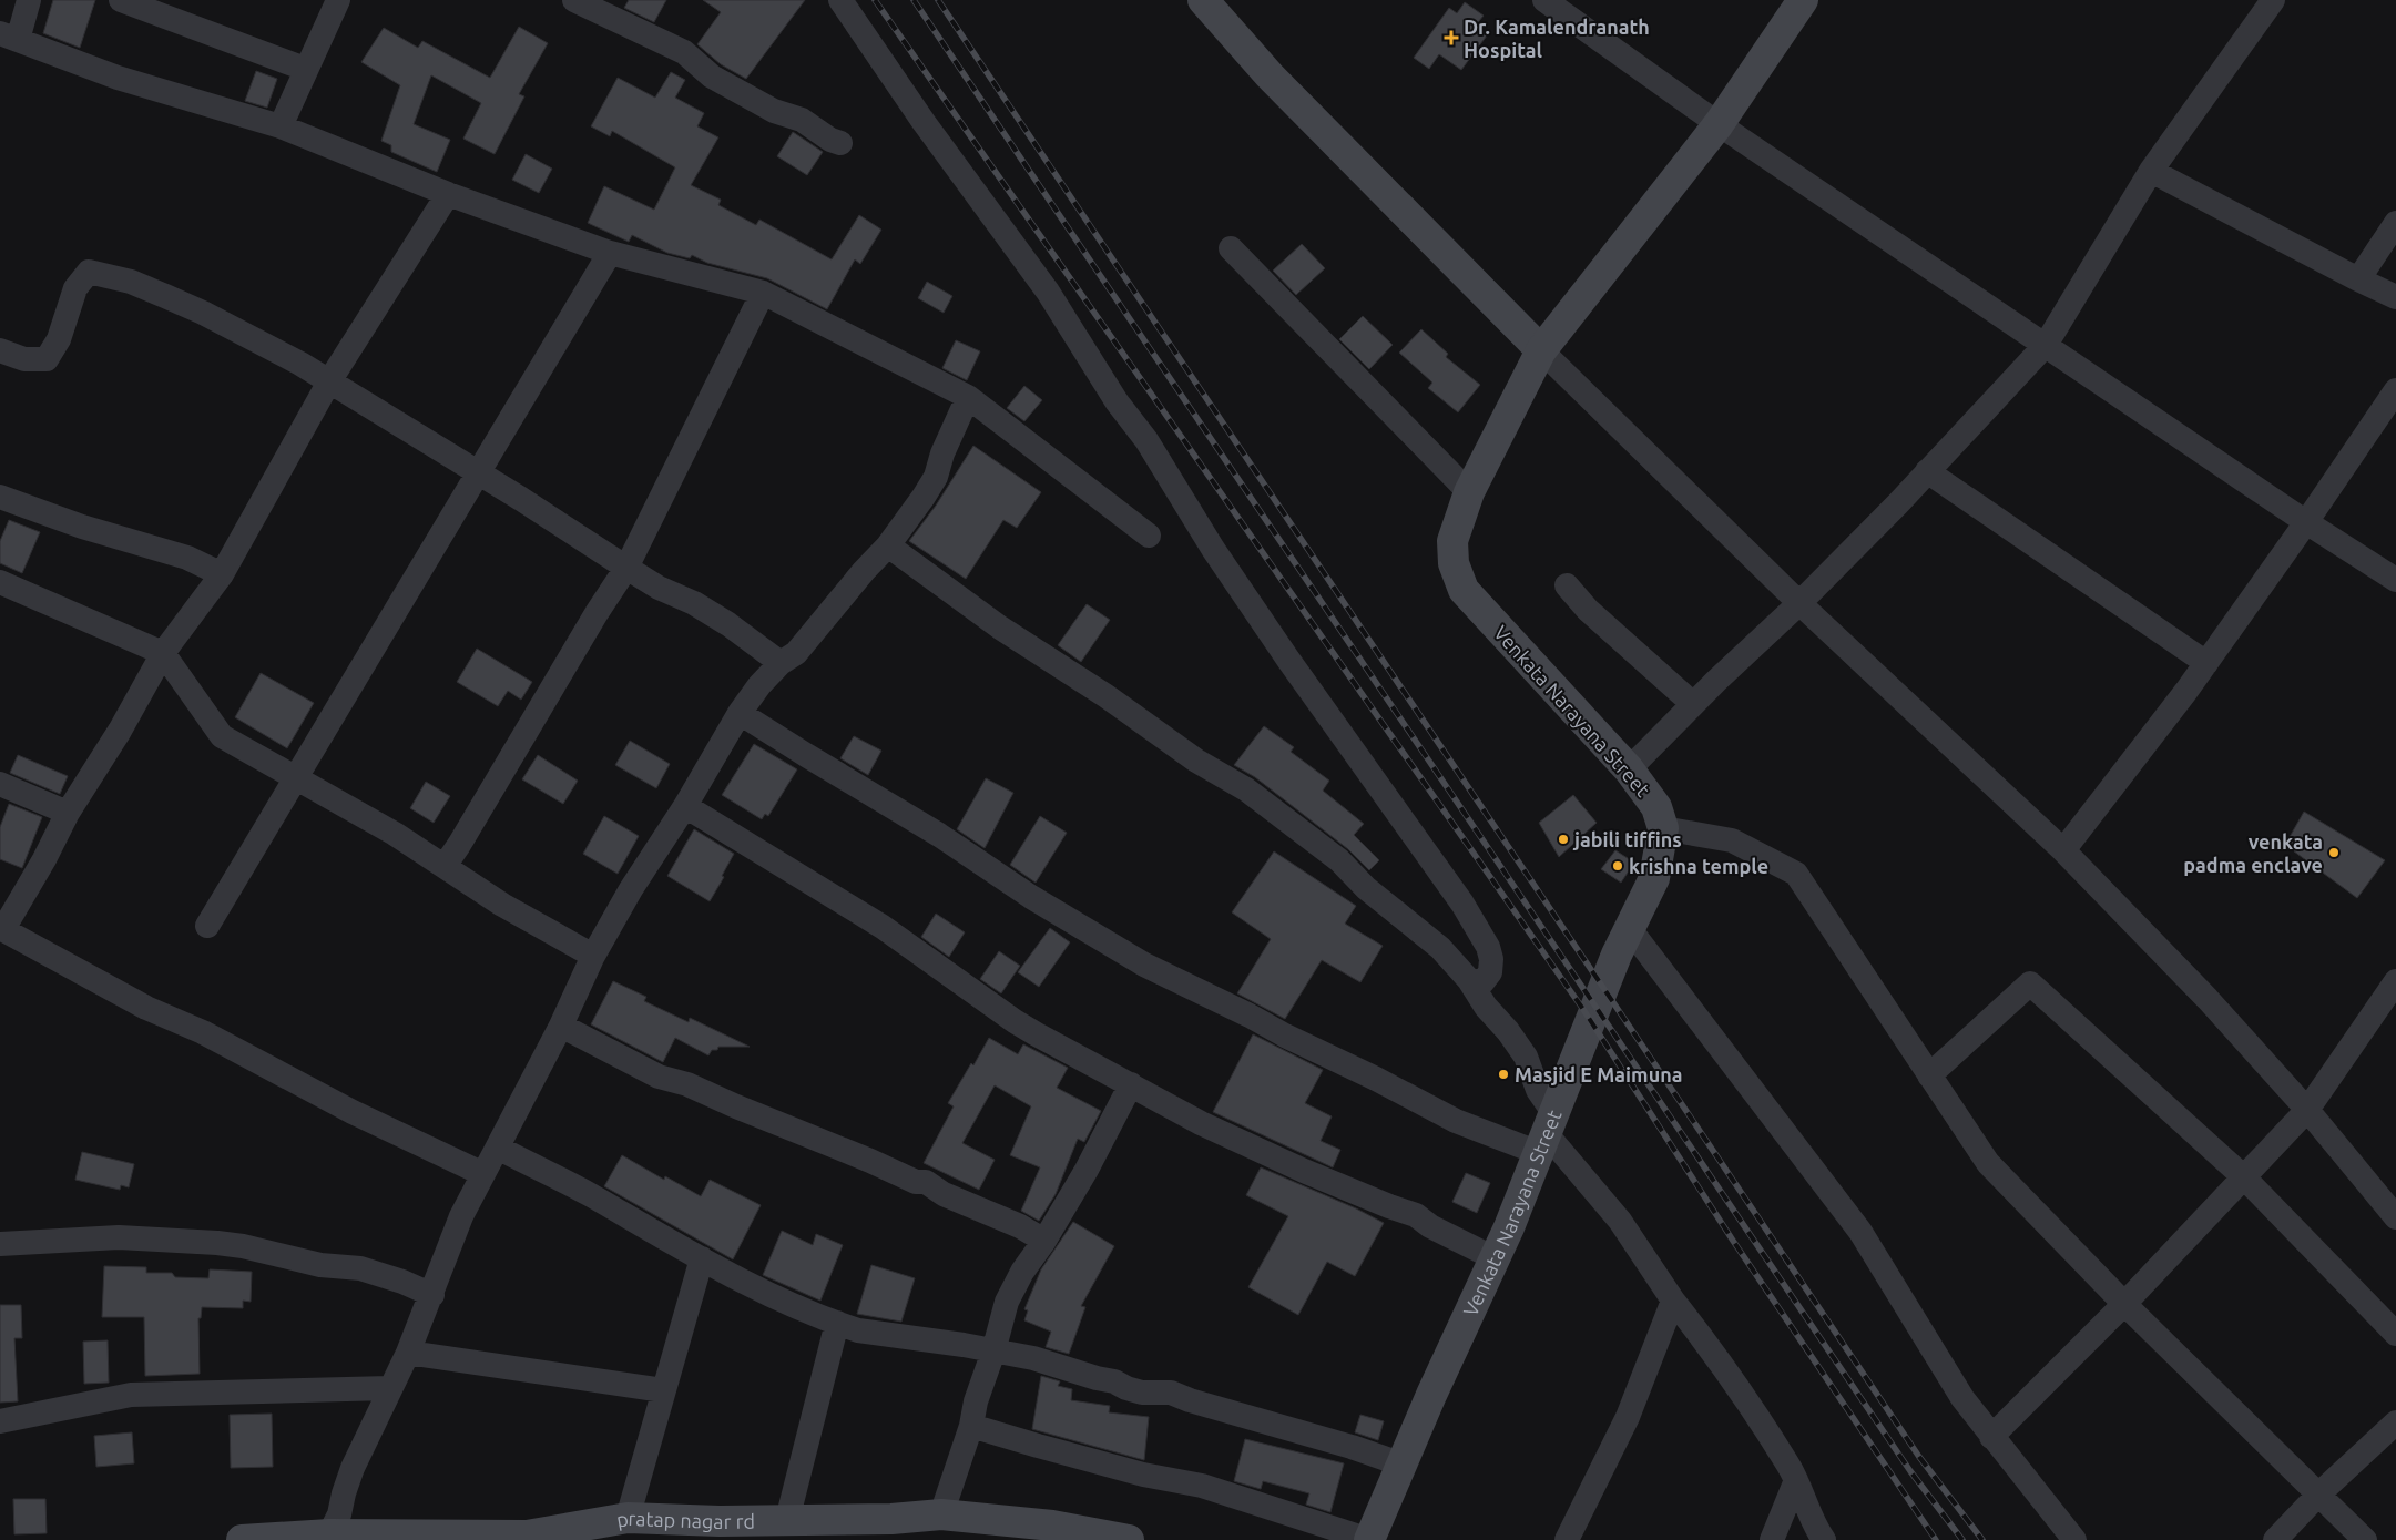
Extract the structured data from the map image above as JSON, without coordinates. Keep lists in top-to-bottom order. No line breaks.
{"streets":{"street":["Venkata Narayana Street","pratap nagar rd"]},"places":{"health":["Dr. Kamalendranath Hospital"],"other":["jabili tiffins","venkata padma enclave","krishna temple","Masjid E Maimuna"]}}
